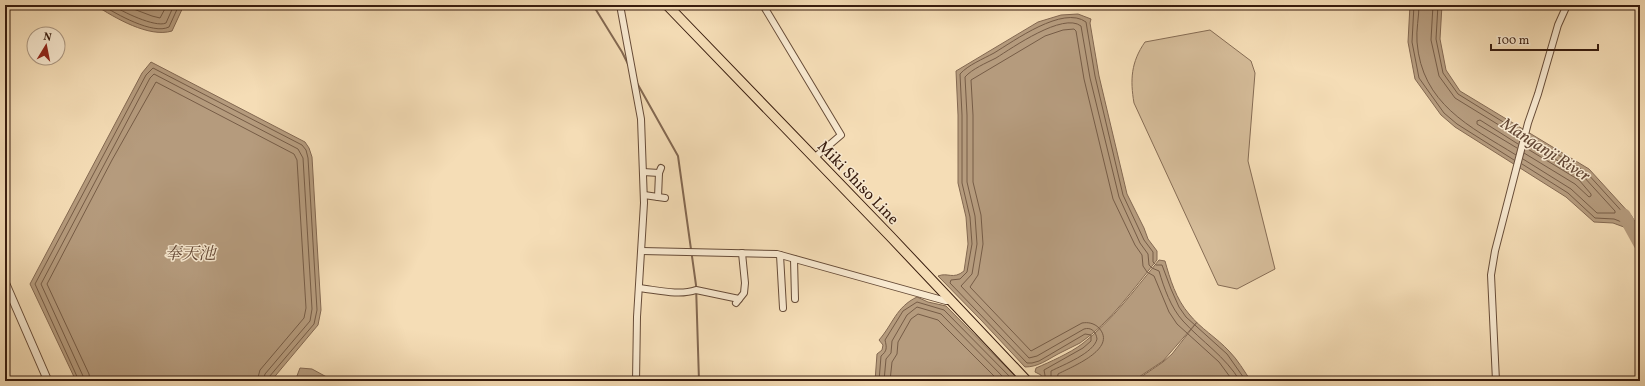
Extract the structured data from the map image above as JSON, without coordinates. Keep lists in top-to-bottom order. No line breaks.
{"streets":{"main road":["Miki Shiso Line"]},"water":["Manganji River","奉天池"],"scale_bar":"100 m","north":"top"}
